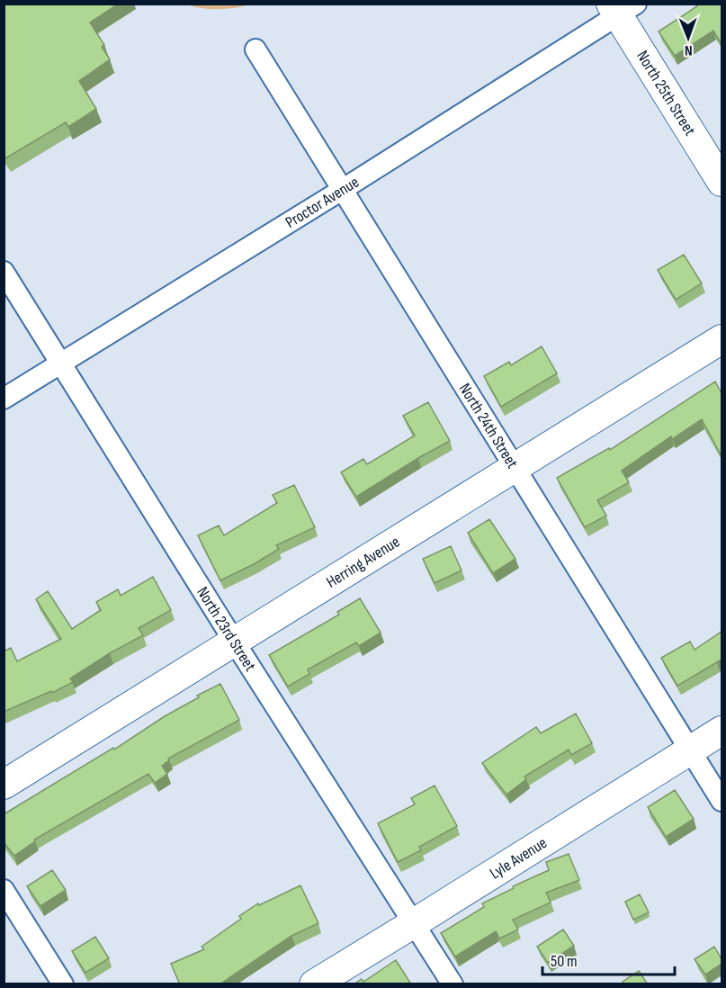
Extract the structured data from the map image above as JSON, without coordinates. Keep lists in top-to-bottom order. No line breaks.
{"streets":{"main road":["North 25th Street","Herring Avenue","Lyle Avenue"],"street":["Proctor Avenue","North 24th Street","North 23rd Street"]},"crossings":[["North 25th Street","Proctor Avenue"],["Proctor Avenue","North 24th Street"],["Proctor Avenue","North 23rd Street"],["North 24th Street","Herring Avenue"],["North 24th Street","Lyle Avenue"],["Herring Avenue","North 23rd Street"],["North 23rd Street","Lyle Avenue"]],"scale_bar":"50 m","north":"bottom"}
